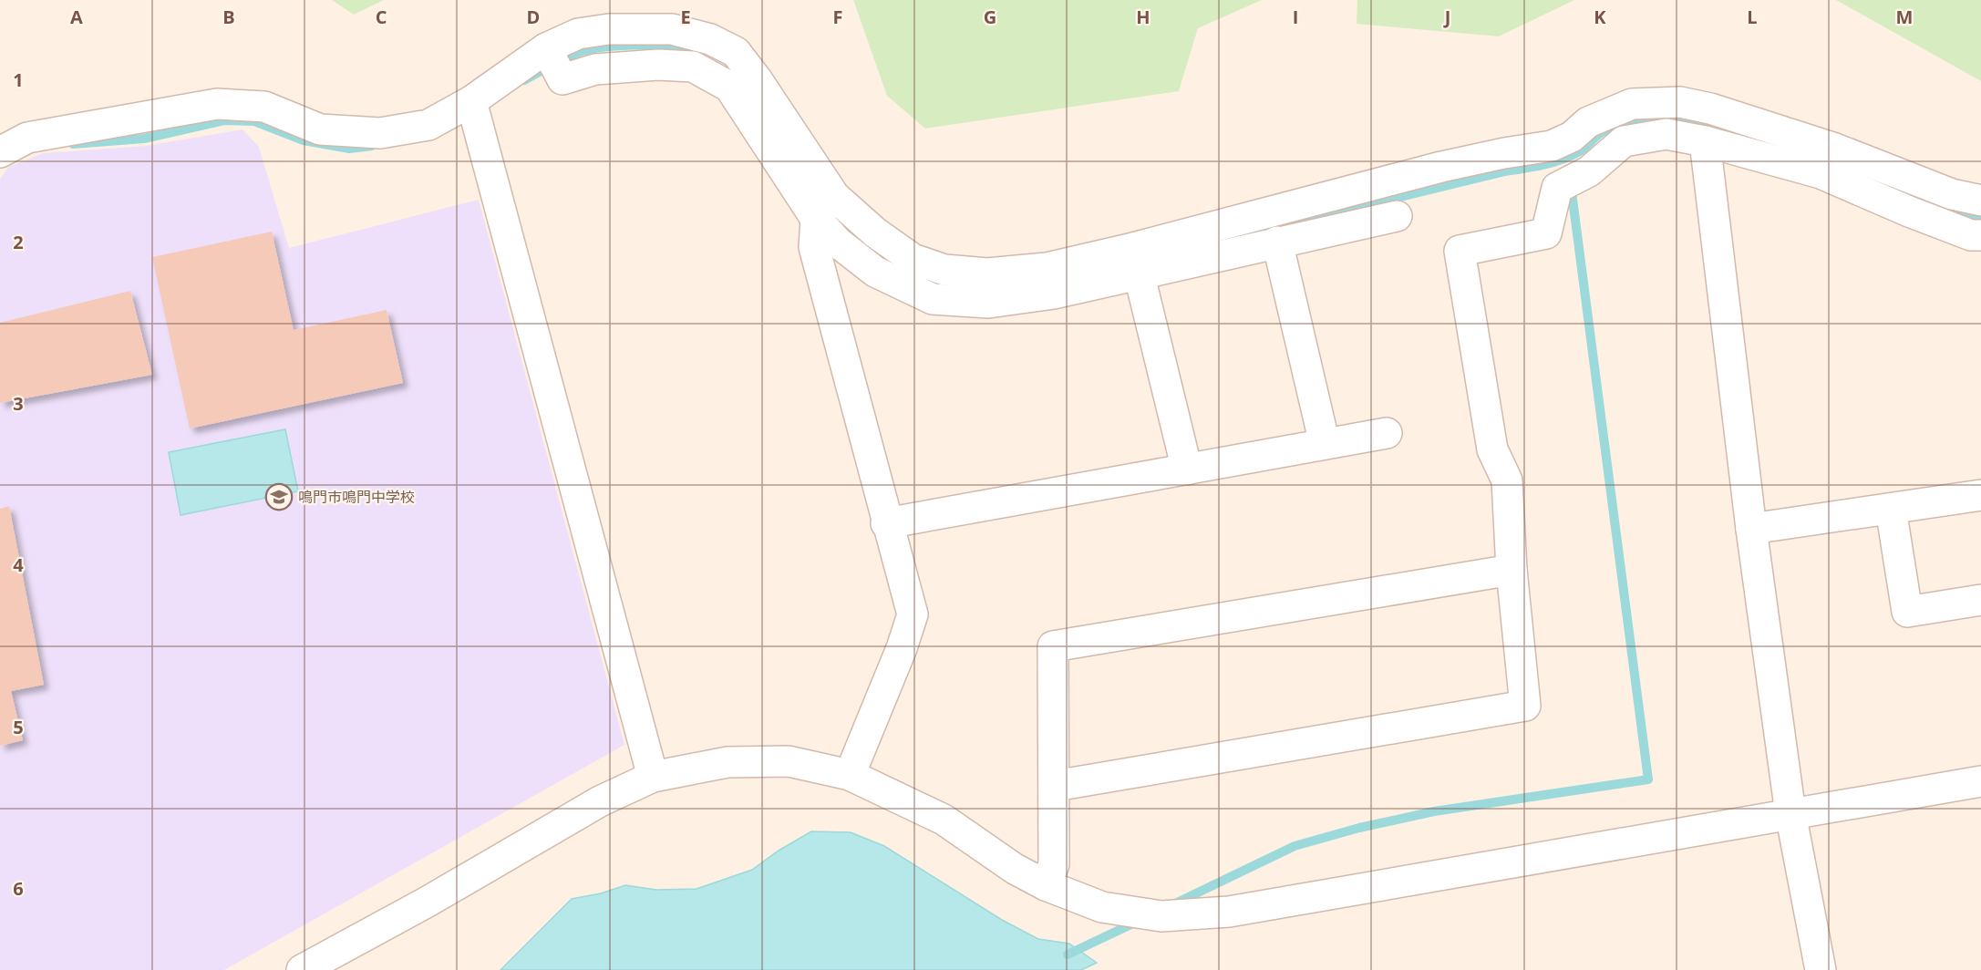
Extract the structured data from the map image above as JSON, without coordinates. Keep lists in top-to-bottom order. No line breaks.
{"places":{"school or university":["鳴門市鳴門中学校"]},"grid":{"columns":["A","B","C","D","E","F","G","H","I","J","K","L","M"],"rows":["1","2","3","4","5","6"]}}
